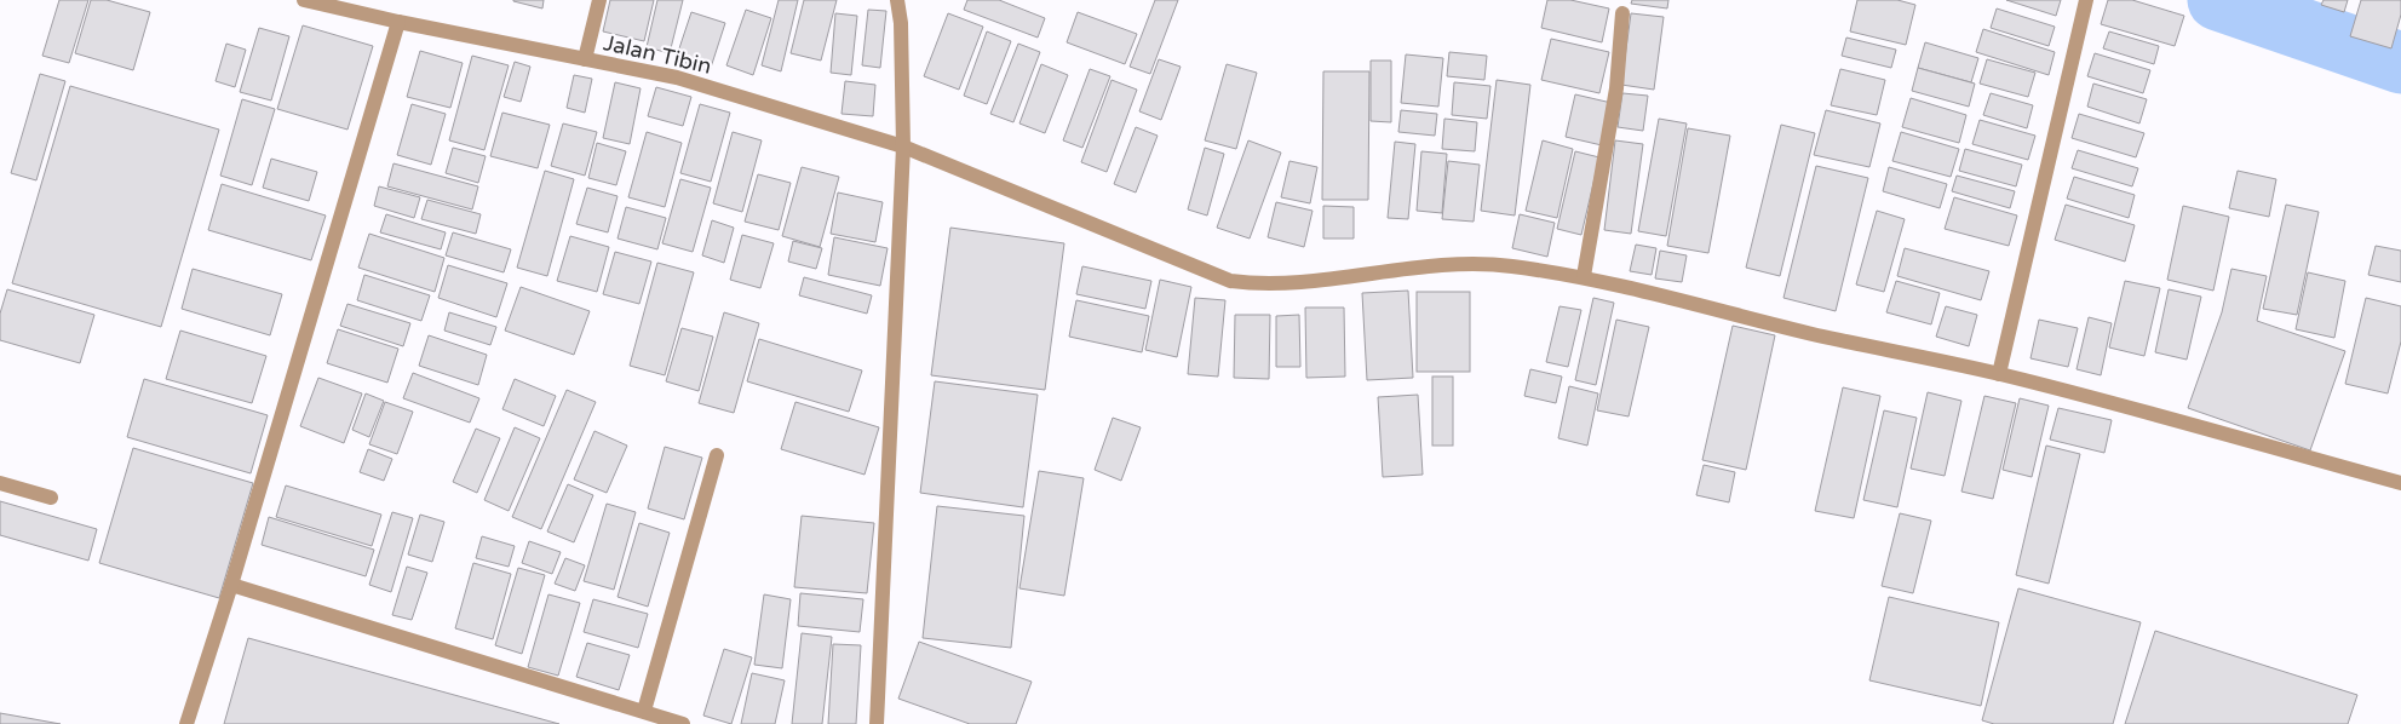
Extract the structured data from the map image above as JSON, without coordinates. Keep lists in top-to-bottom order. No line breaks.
{"streets":{"street":["Jalan Tibin"]}}
